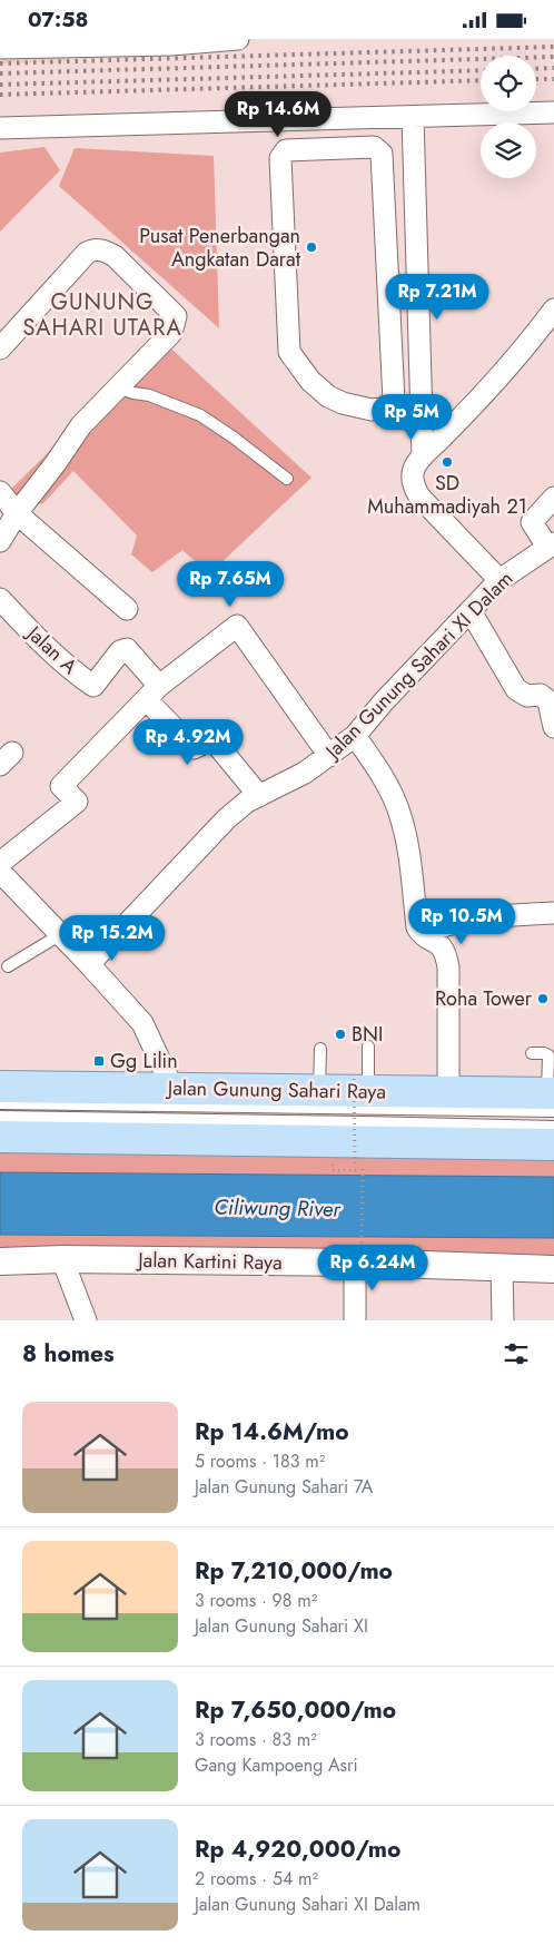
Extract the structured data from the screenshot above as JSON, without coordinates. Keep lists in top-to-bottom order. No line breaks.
{"streets":{"main road":["Jalan Gunung Sahari Raya"],"street":["Jalan A","Jalan Gunung Sahari XI Dalam","Jalan Kartini Raya"]},"districts":["GUNUNG SAHARI UTARA"],"water":["Ciliwung River"],"places":{"other":["Pusat Penerbangan Angkatan Darat","SD Muhammadiyah 21","Roha Tower","BNI"],"transit":["Gg Lilin"]},"page":{"status":"07:58","price":["Rp 14.6M","Rp 7.21M","Rp 5M","Rp 7.65M","Rp 4.92M","Rp 10.5M","Rp 15.2M","Rp 6.24M"],"heading":"8 homes","list":[{"name":"Rp 14.6M/mo","note":"5 rooms · 183 m² · Jalan Gunung Sahari 7A"},{"name":"Rp 7,210,000/mo","note":"3 rooms · 98 m² · Jalan Gunung Sahari XI"},{"name":"Rp 7,650,000/mo","note":"3 rooms · 83 m² · Gang Kampoeng Asri"},{"name":"Rp 4,920,000/mo","note":"2 rooms · 54 m² · Jalan Gunung Sahari XI Dalam"}]}}
